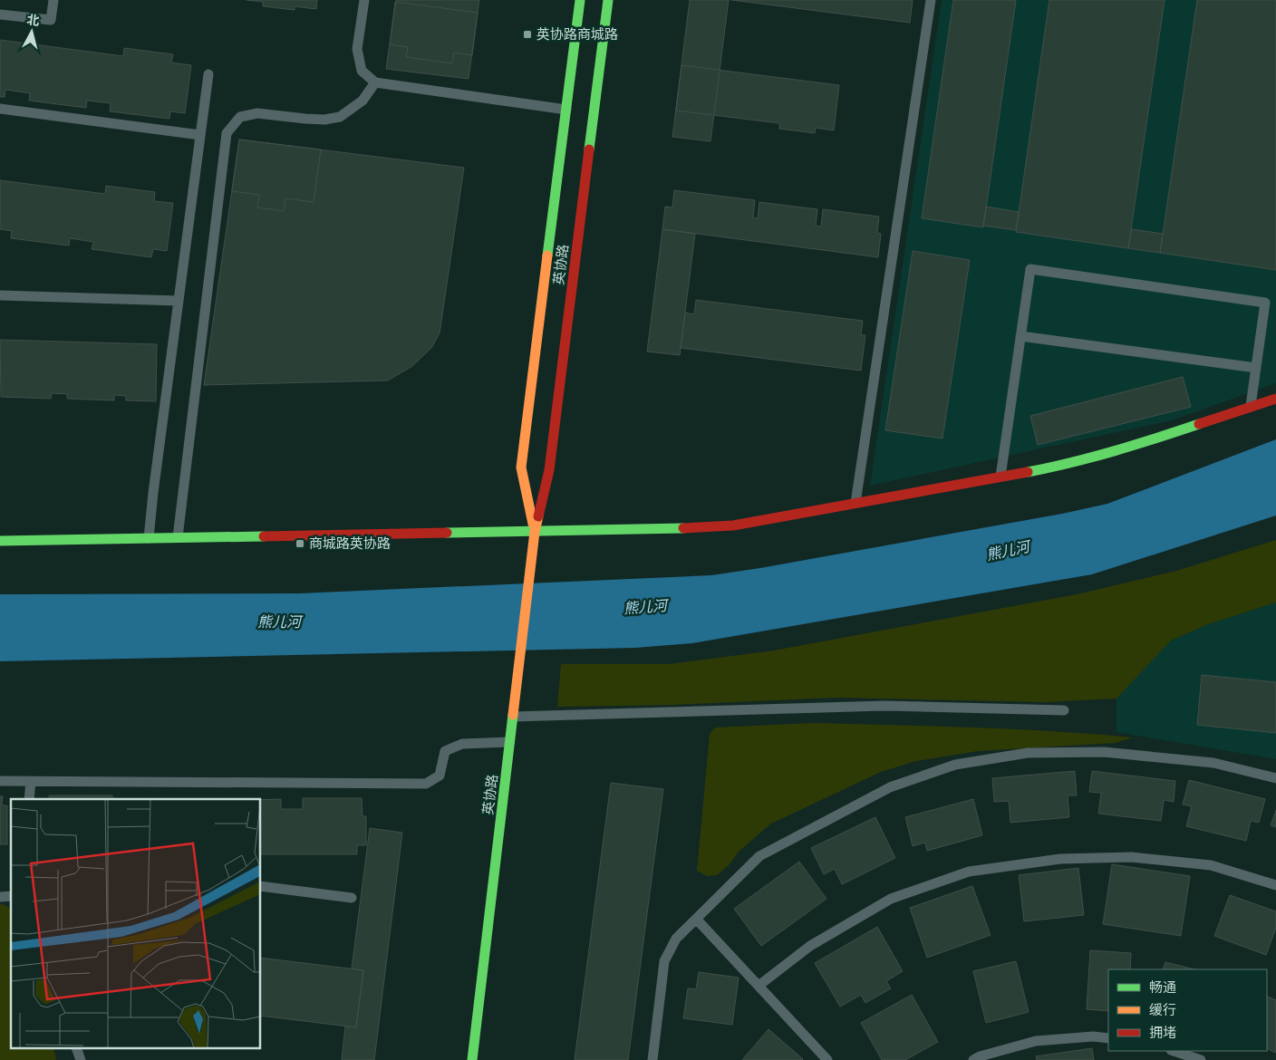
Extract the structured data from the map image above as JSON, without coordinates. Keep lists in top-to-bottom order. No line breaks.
{"streets":{"street":["英协路"]},"water":["熊儿河"],"places":{"transit":["英协路商城路","商城路英协路"]},"legend":["畅通","缓行","拥堵"],"north":"top"}
